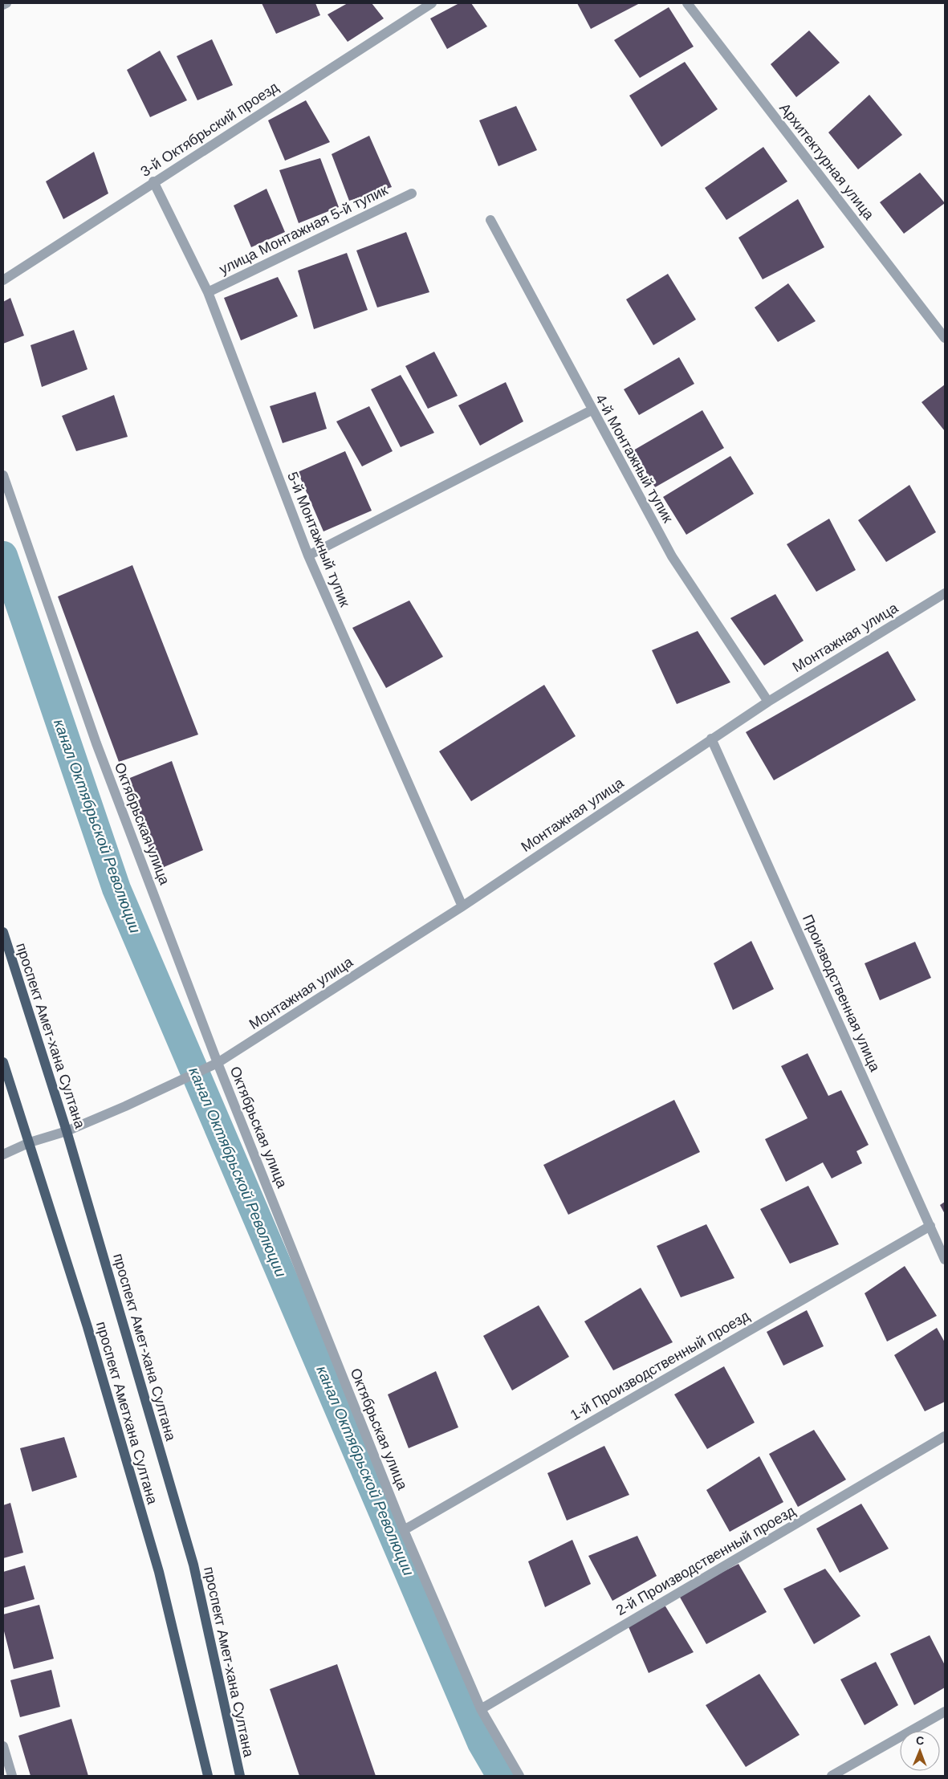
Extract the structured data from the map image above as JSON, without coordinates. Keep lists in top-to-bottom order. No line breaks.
{"streets":{"main road":["проспект Амет-хана Султана","проспект Аметхана Султана"],"street":["3-й Октябрьский проезд","Архитектурная улица","улица Монтажная 5-й тупик","4-й Монтажный тупик","5-й Монтажный тупик","Монтажная улица","Октябрьская улица","Производственная улица","1-й Производственный проезд","2-й Производственный проезд"]},"crossings":[["3-й Октябрьский проезд","5-й Монтажный тупик"],["улица Монтажная 5-й тупик","5-й Монтажный тупик"],["4-й Монтажный тупик","Монтажная улица"],["5-й Монтажный тупик","Монтажная улица"],["Монтажная улица","Октябрьская улица"],["Монтажная улица","Производственная улица"],["Монтажная улица","проспект Амет-хана Султана"],["Монтажная улица","проспект Аметхана Султана"],["Октябрьская улица","1-й Производственный проезд"],["Октябрьская улица","2-й Производственный проезд"],["Производственная улица","1-й Производственный проезд"]],"water":["канал Октябрьской Революции"],"north":"top"}
